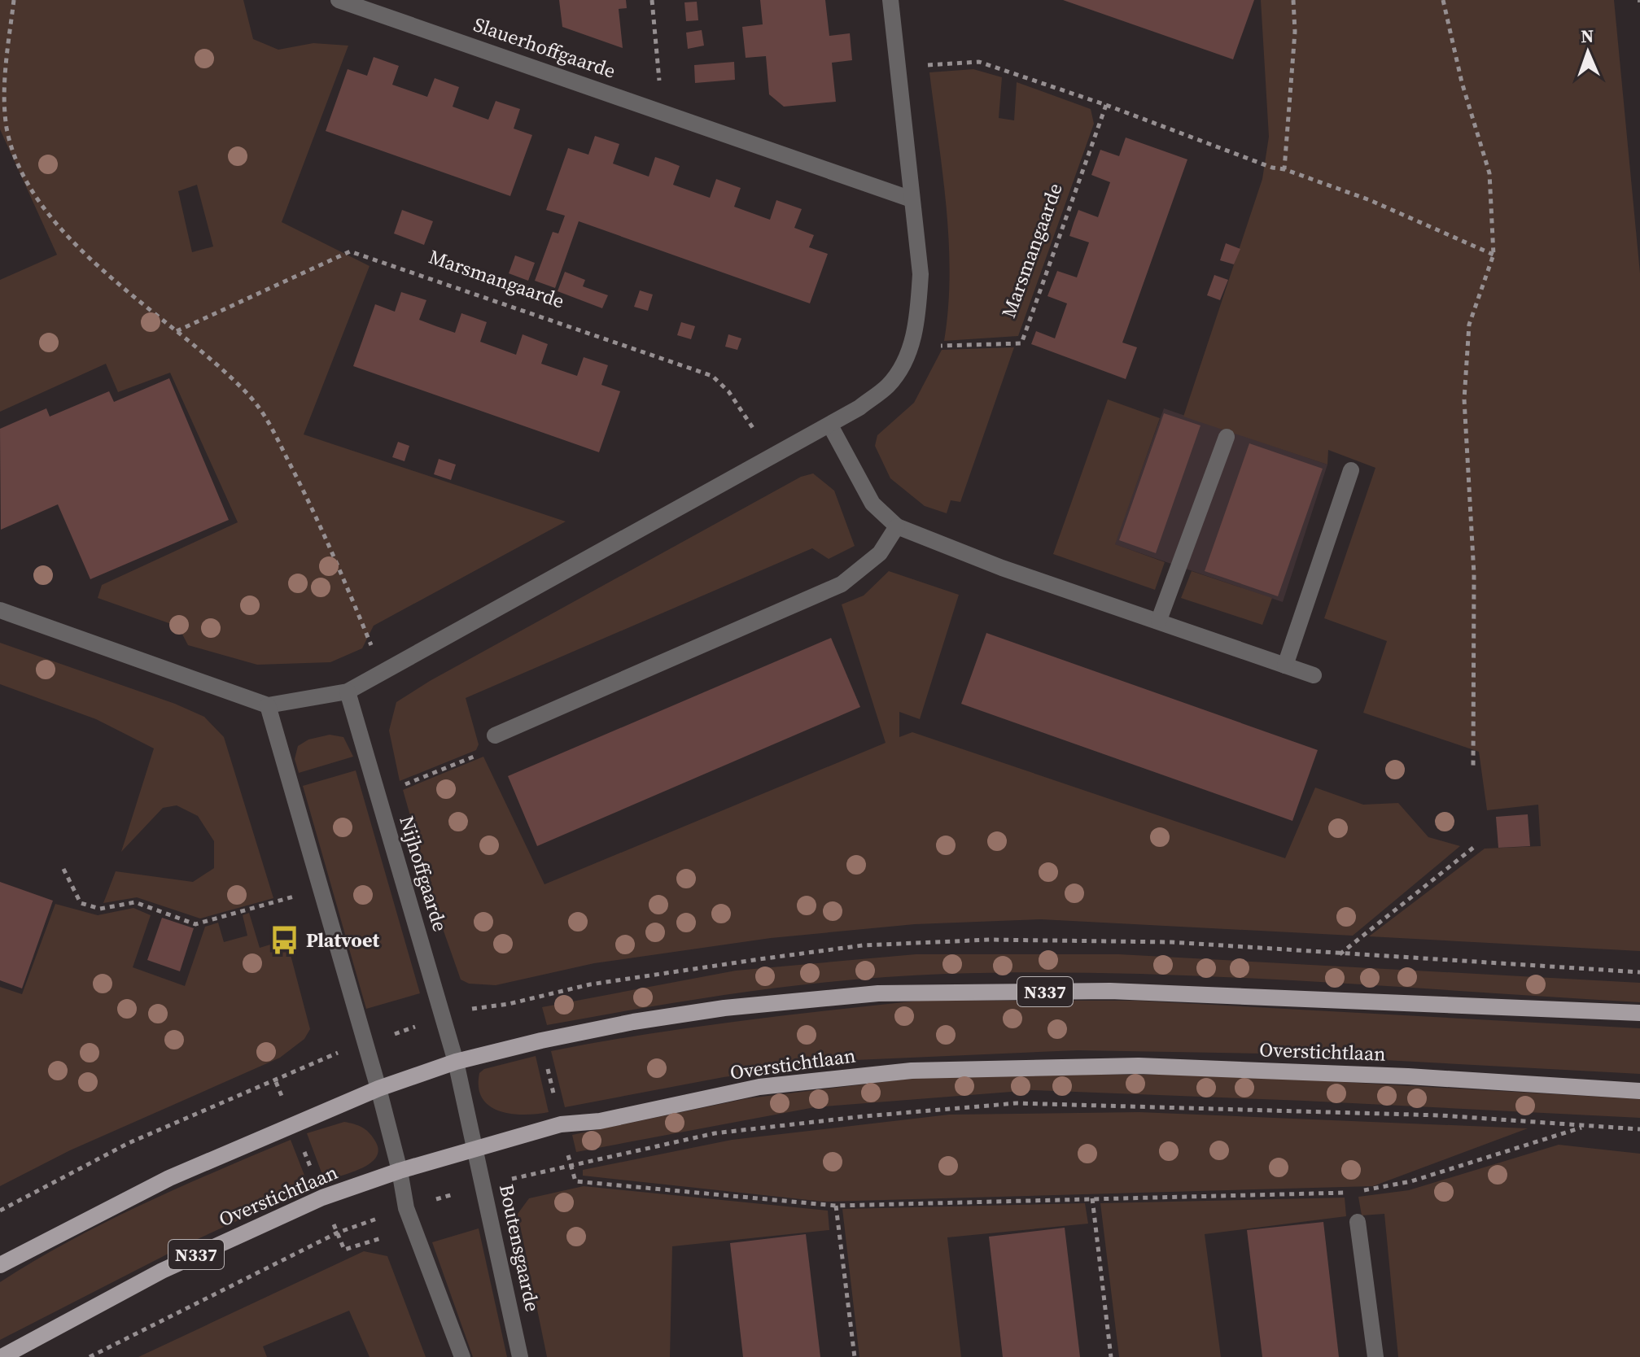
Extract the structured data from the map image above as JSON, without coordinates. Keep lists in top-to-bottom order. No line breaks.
{"streets":{"main road":["N337","Overstichtlaan"],"street":["Slauerhoffgaarde","Nijhoffgaarde","Boutensgaarde"],"path":["Marsmangaarde"]},"crossings":[["Nijhoffgaarde","N337"],["Nijhoffgaarde","Overstichtlaan"],["Nijhoffgaarde","Boutensgaarde"],["Overstichtlaan","Boutensgaarde"]],"places":{"bus stop":["Platvoet"]},"north":"top"}
